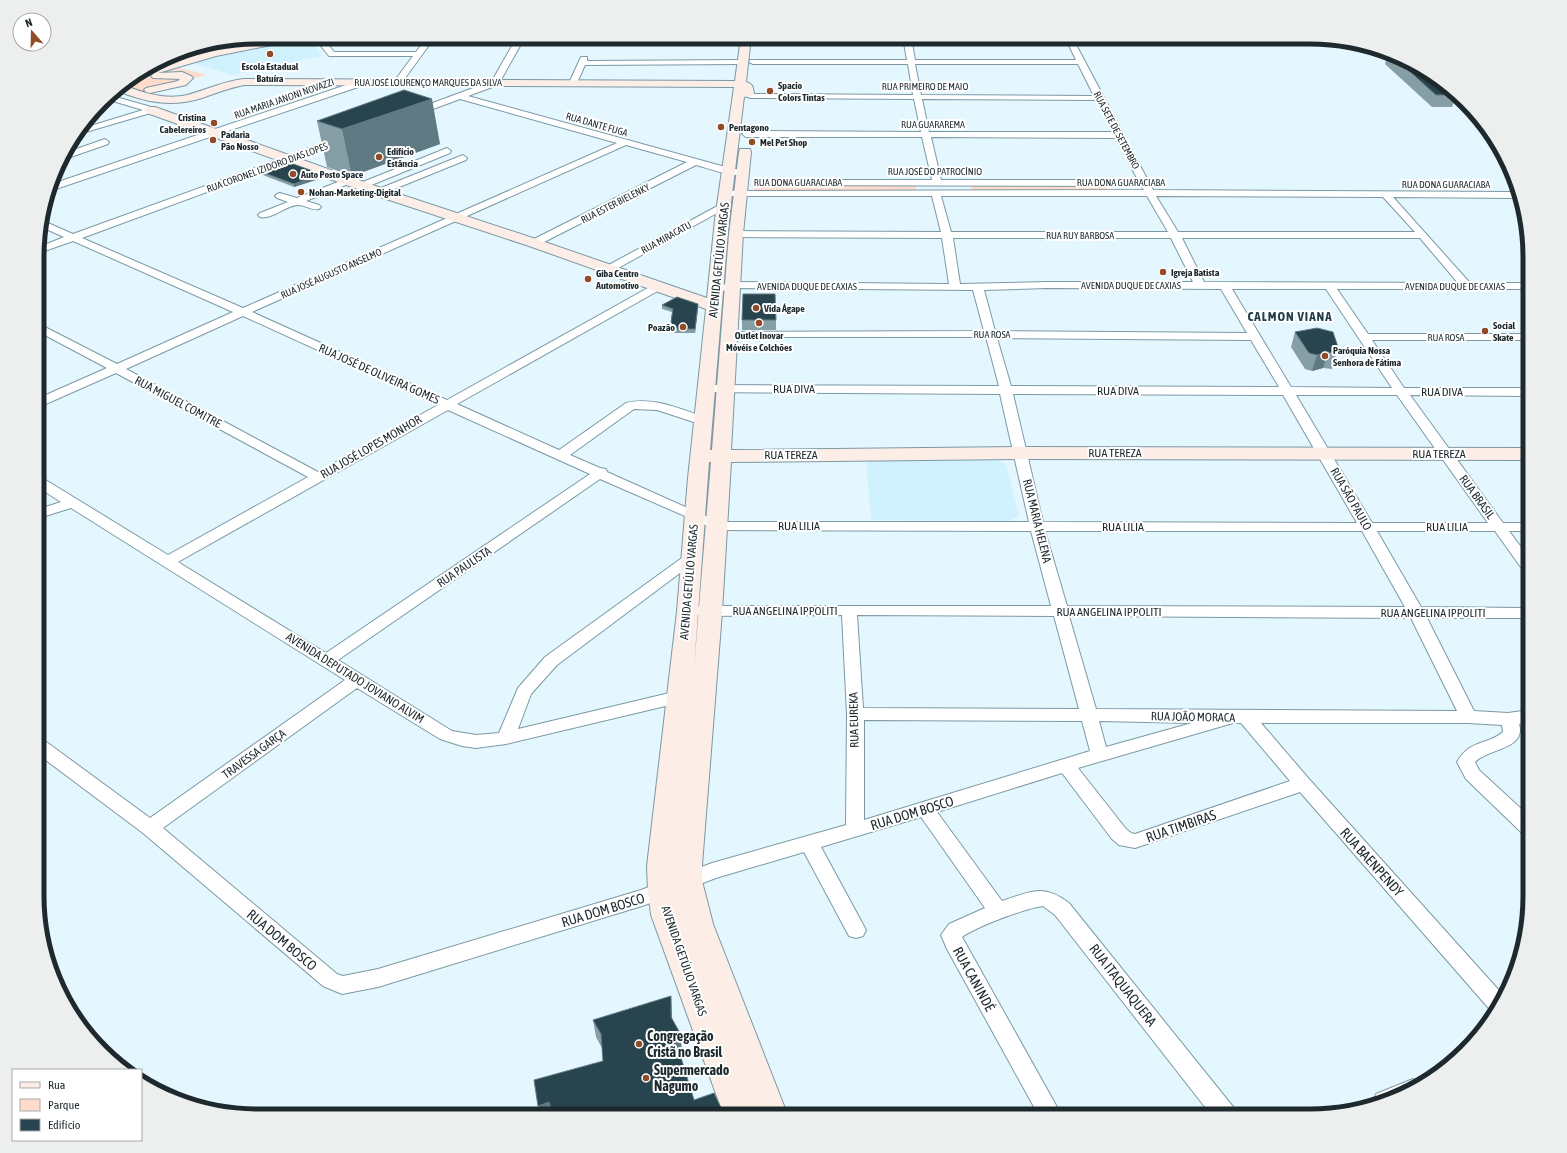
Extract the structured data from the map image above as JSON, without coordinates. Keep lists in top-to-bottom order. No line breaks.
{"streets":{"main road":["RUA JOSÉ LOURENÇO MARQUES DA SILVA","AVENIDA GETÚLIO VARGAS","RUA TEREZA"],"street":["RUA PRIMEIRO DE MAIO","RUA MARIA JANONI NOVAZZI","RUA DANTE FUGA","RUA GUARAREMA","RUA SETE DE SETEMBRO","RUA CORONEL IZIDORO DIAS LOPES","RUA JOSÉ DO PATROCÍNIO","RUA DONA GUARACIABA","RUA ESTER BIELENKY","RUA RUY BARBOSA","RUA MIRACATU","RUA JOSÉ AUGUSTO ANSELMO","AVENIDA DUQUE DE CAXIAS","RUA ROSA","RUA JOSÉ DE OLIVEIRA GOMES","RUA DIVA","RUA MIGUEL COMITRE","RUA JOSÉ LOPES MONHOR","RUA BRASIL","RUA SÃO PAULO","RUA MARIA HELENA","RUA LILIA","RUA PAULISTA","RUA ANGELINA IPPOLITI","AVENIDA DEPUTADO JOVIANO ALVIM","RUA JOÃO MORACA","RUA EUREKA","TRAVESSA GARÇA","RUA DOM BOSCO","RUA TIMBIRAS","RUA BAENPENDY","RUA CANINDÉ","RUA ITAQUAQUERA"]},"crossings":[["RUA JOSÉ LOURENÇO MARQUES DA SILVA","RUA MARIA JANONI NOVAZZI"],["RUA JOSÉ LOURENÇO MARQUES DA SILVA","AVENIDA GETÚLIO VARGAS"],["RUA PRIMEIRO DE MAIO","RUA SETE DE SETEMBRO"],["RUA PRIMEIRO DE MAIO","AVENIDA GETÚLIO VARGAS"],["RUA DANTE FUGA","RUA DONA GUARACIABA"],["RUA DANTE FUGA","RUA ESTER BIELENKY"],["RUA DANTE FUGA","RUA MIRACATU"],["RUA DANTE FUGA","AVENIDA GETÚLIO VARGAS"],["RUA DANTE FUGA","RUA JOSÉ AUGUSTO ANSELMO"],["RUA GUARAREMA","RUA SETE DE SETEMBRO"],["RUA GUARAREMA","AVENIDA GETÚLIO VARGAS"],["RUA SETE DE SETEMBRO","RUA JOSÉ DO PATROCÍNIO"],["RUA SETE DE SETEMBRO","RUA DONA GUARACIABA"],["RUA SETE DE SETEMBRO","RUA RUY BARBOSA"],["RUA SETE DE SETEMBRO","AVENIDA DUQUE DE CAXIAS"],["RUA CORONEL IZIDORO DIAS LOPES","RUA JOSÉ DE OLIVEIRA GOMES"],["RUA JOSÉ DO PATROCÍNIO","RUA DONA GUARACIABA"],["RUA JOSÉ DO PATROCÍNIO","AVENIDA GETÚLIO VARGAS"],["RUA DONA GUARACIABA","RUA MIRACATU"],["RUA DONA GUARACIABA","AVENIDA GETÚLIO VARGAS"],["RUA RUY BARBOSA","AVENIDA GETÚLIO VARGAS"],["RUA MIRACATU","AVENIDA GETÚLIO VARGAS"],["AVENIDA GETÚLIO VARGAS","AVENIDA DUQUE DE CAXIAS"],["AVENIDA GETÚLIO VARGAS","RUA ROSA"],["AVENIDA GETÚLIO VARGAS","RUA JOSÉ DE OLIVEIRA GOMES"],["AVENIDA GETÚLIO VARGAS","RUA DIVA"],["AVENIDA GETÚLIO VARGAS","RUA TEREZA"],["AVENIDA GETÚLIO VARGAS","RUA LILIA"],["AVENIDA GETÚLIO VARGAS","RUA ANGELINA IPPOLITI"],["AVENIDA GETÚLIO VARGAS","AVENIDA DEPUTADO JOVIANO ALVIM"],["AVENIDA GETÚLIO VARGAS","RUA DOM BOSCO"],["RUA JOSÉ AUGUSTO ANSELMO","RUA JOSÉ DE OLIVEIRA GOMES"],["RUA JOSÉ AUGUSTO ANSELMO","RUA MIGUEL COMITRE"],["AVENIDA DUQUE DE CAXIAS","RUA BRASIL"],["AVENIDA DUQUE DE CAXIAS","RUA SÃO PAULO"],["AVENIDA DUQUE DE CAXIAS","RUA MARIA HELENA"],["RUA ROSA","RUA BRASIL"],["RUA ROSA","RUA SÃO PAULO"],["RUA ROSA","RUA MARIA HELENA"],["RUA JOSÉ DE OLIVEIRA GOMES","RUA JOSÉ LOPES MONHOR"],["RUA JOSÉ DE OLIVEIRA GOMES","RUA LILIA"],["RUA JOSÉ DE OLIVEIRA GOMES","RUA PAULISTA"],["RUA DIVA","RUA BRASIL"],["RUA DIVA","RUA SÃO PAULO"],["RUA DIVA","RUA MARIA HELENA"],["RUA MIGUEL COMITRE","RUA JOSÉ LOPES MONHOR"],["RUA JOSÉ LOPES MONHOR","AVENIDA DEPUTADO JOVIANO ALVIM"],["RUA TEREZA","RUA BRASIL"],["RUA TEREZA","RUA SÃO PAULO"],["RUA TEREZA","RUA MARIA HELENA"],["RUA BRASIL","RUA LILIA"],["RUA SÃO PAULO","RUA LILIA"],["RUA SÃO PAULO","RUA ANGELINA IPPOLITI"],["RUA SÃO PAULO","RUA JOÃO MORACA"],["RUA MARIA HELENA","RUA LILIA"],["RUA MARIA HELENA","RUA ANGELINA IPPOLITI"],["RUA MARIA HELENA","RUA JOÃO MORACA"],["RUA MARIA HELENA","RUA DOM BOSCO"],["RUA PAULISTA","AVENIDA DEPUTADO JOVIANO ALVIM"],["RUA ANGELINA IPPOLITI","RUA EUREKA"],["AVENIDA DEPUTADO JOVIANO ALVIM","TRAVESSA GARÇA"],["RUA JOÃO MORACA","RUA EUREKA"],["RUA JOÃO MORACA","RUA DOM BOSCO"],["RUA JOÃO MORACA","RUA BAENPENDY"],["RUA EUREKA","RUA DOM BOSCO"],["TRAVESSA GARÇA","RUA DOM BOSCO"],["RUA DOM BOSCO","RUA TIMBIRAS"],["RUA DOM BOSCO","RUA BAENPENDY"],["RUA TIMBIRAS","RUA BAENPENDY"],["RUA CANINDÉ","RUA ITAQUAQUERA"]],"districts":["CALMON VIANA"],"places":["Escola Estadual Batuíra","Spacio Colors Tintas","Cristina Cabelereiros","Pentagono","Padaria Pão Nosso","Mel Pet Shop","Edifício Estância","Auto Posto Space","Nohan-Marketing-Digital","Igreja Batista","Giba Centro Automotivo","Vida Ágape","Outlet Inovar Móvéis e Colchões","Poazão","Social Skate","Paróquia Nossa Senhora de Fátima","Congregação Cristã no Brasil","Supermercado Nagumo"],"legend":["Rua","Parque","Edifício"],"north":"top"}
